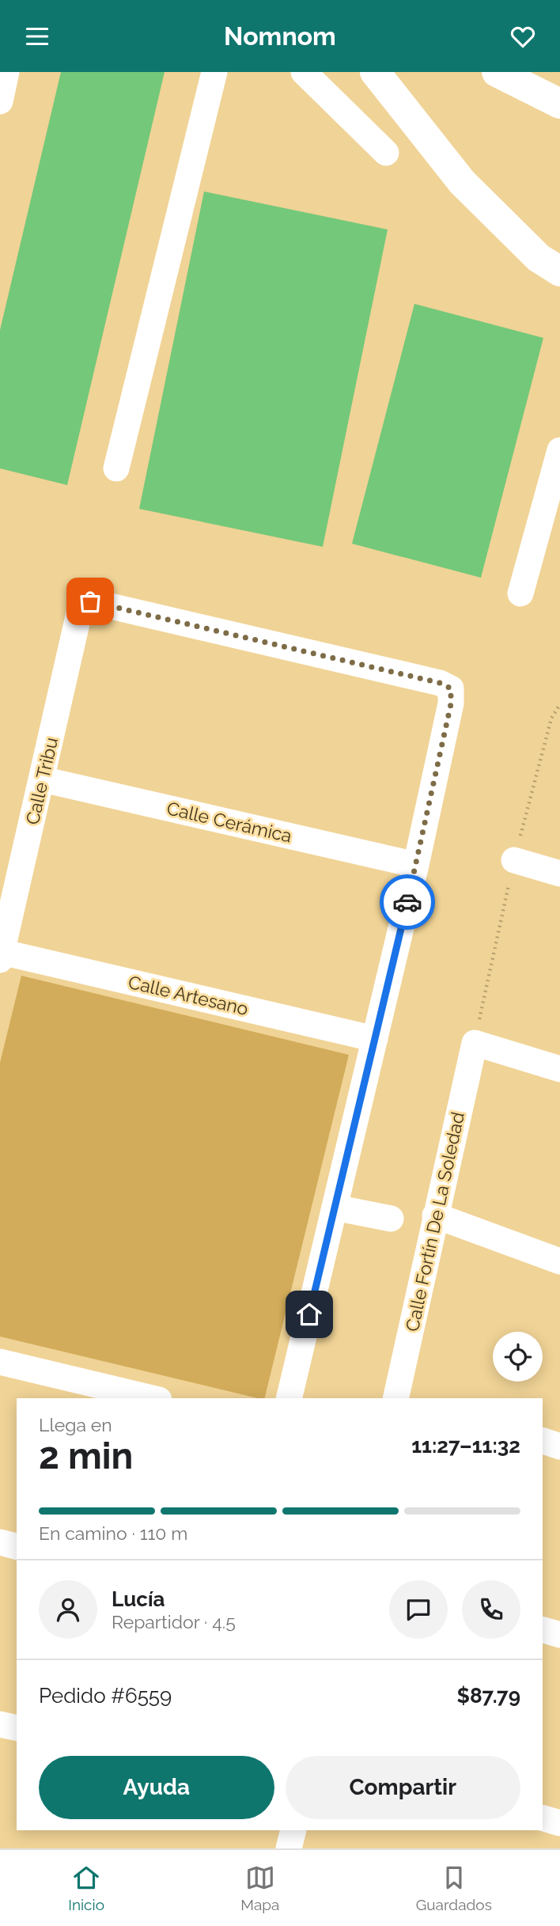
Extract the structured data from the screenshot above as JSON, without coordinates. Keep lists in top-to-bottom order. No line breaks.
{"streets":{"street":["Calle Tribu","Calle Cerámica","Calle Artesano","Calle Fortín De La Soledad"]},"crossings":[["Calle Tribu","Calle Cerámica"],["Calle Tribu","Calle Artesano"]],"page":{"header":"Nomnom","heading":["2 min","Llega en","11:27–11:32"],"panel":["Lucía","Repartidor · 4.5","Pedido #6559","$87.79"],"bar":"En camino · 110 m","buttons":["Ayuda","Compartir"],"tabs":["Inicio","Mapa","Guardados"]}}
